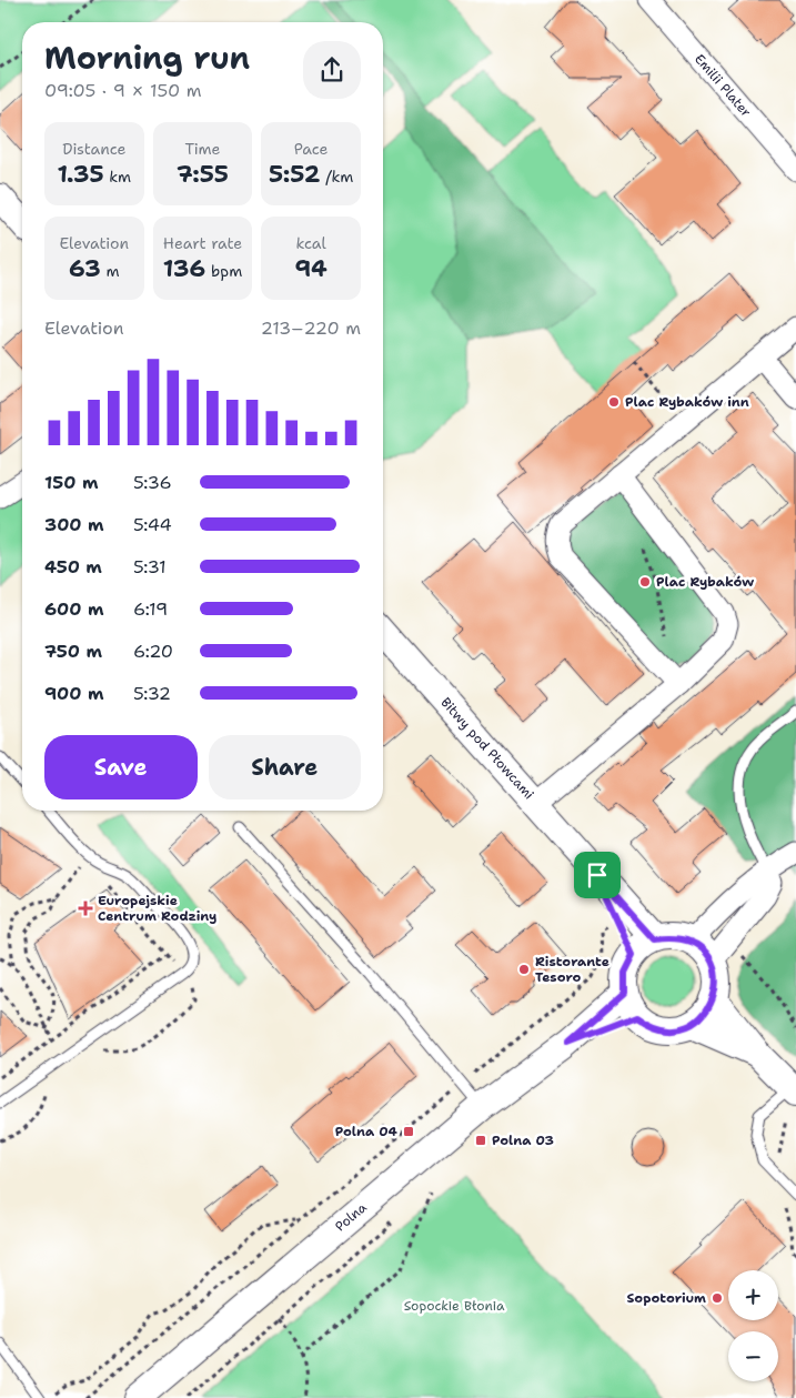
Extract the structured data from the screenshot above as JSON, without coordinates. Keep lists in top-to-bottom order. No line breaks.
{"streets":{"street":["Emilii Plater","Bitwy pod Płowcami","Polna"]},"crossings":[["Bitwy pod Płowcami","Polna"]],"parks":["Sopockie Błonia"],"places":{"other":["Plac Rybaków inn","Plac Rybaków","Ristorante Tesoro","Sopotorium"],"health":["Europejskie Centrum Rodziny"],"transit":["Polna 04","Polna 03"]},"page":{"heading":["Morning run","09:05 · 9 × 150 m"],"stats":[["Distance","1.35 km"],["Time","7:55"],["Pace","5:52 /km"],["Elevation","63 m"],["Heart rate","136 bpm"],["kcal","94"]],"chart":["Elevation","213–220 m"],"list":[{"name":"150 m","note":"5:36"},{"name":"300 m","note":"5:44"},{"name":"450 m","note":"5:31"},{"name":"600 m","note":"6:19"},{"name":"750 m","note":"6:20"},{"name":"900 m","note":"5:32"}],"buttons":["Save","Share"],"map_buttons":["+","−"]}}
